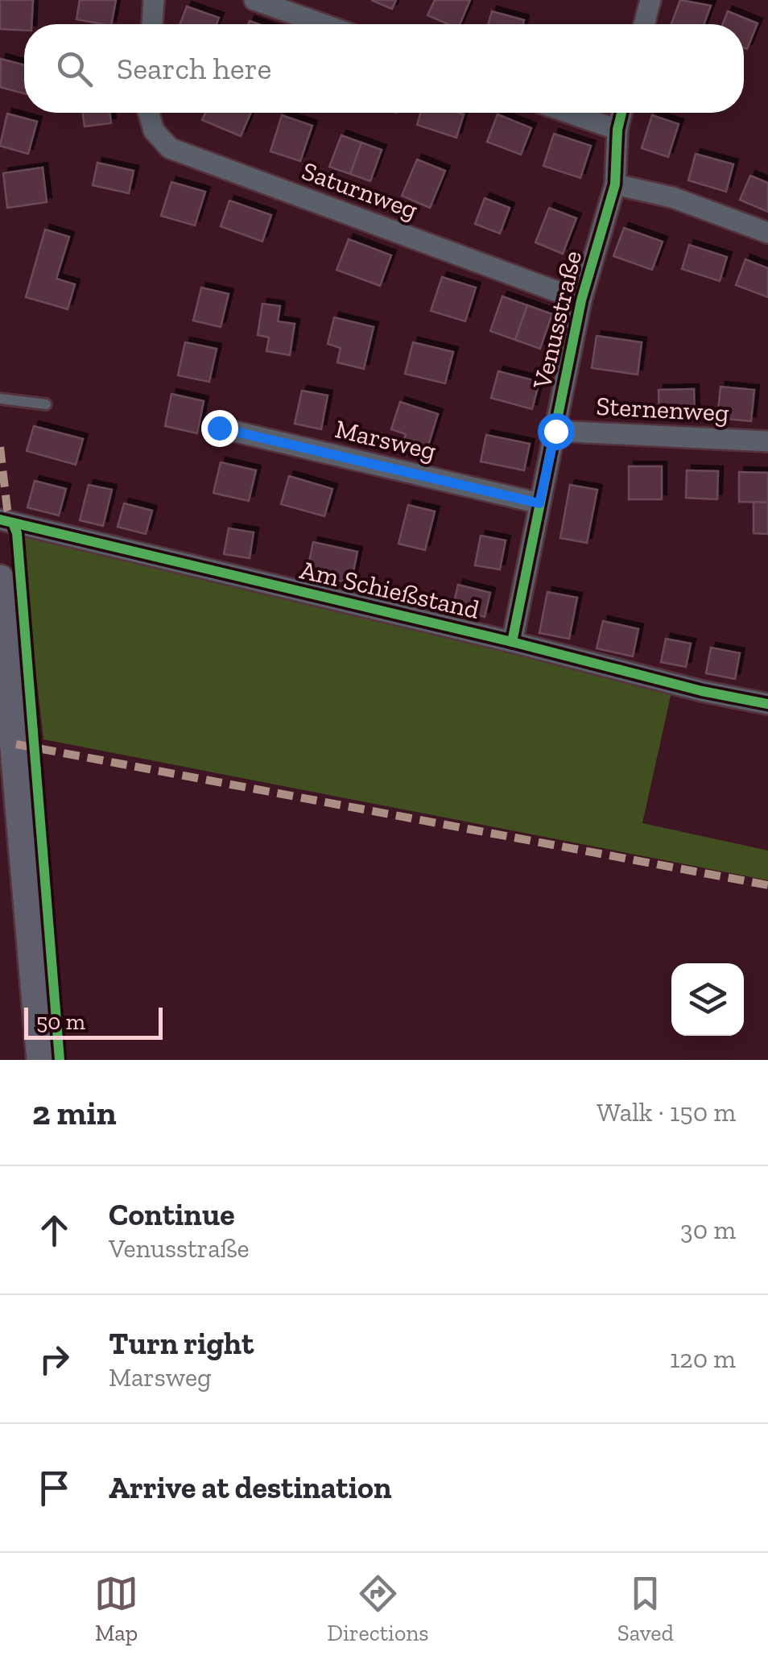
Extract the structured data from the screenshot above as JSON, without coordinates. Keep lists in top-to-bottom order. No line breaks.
{"streets":{"street":["Saturnweg","Venusstraße","Sternenweg","Marsweg","Am Schießstand"]},"crossings":[["Saturnweg","Venusstraße"],["Venusstraße","Sternenweg"],["Venusstraße","Marsweg"],["Venusstraße","Am Schießstand"]],"scale_bar":"50 m","page":{"search":"Search here","scale":"50 m","heading":["2 min","Walk · 150 m"],"list":[["Continue","Venusstraße","30 m"],["Turn right","Marsweg","120 m"],"Arrive at destination"],"nav":["Map","Directions","Saved"]}}
